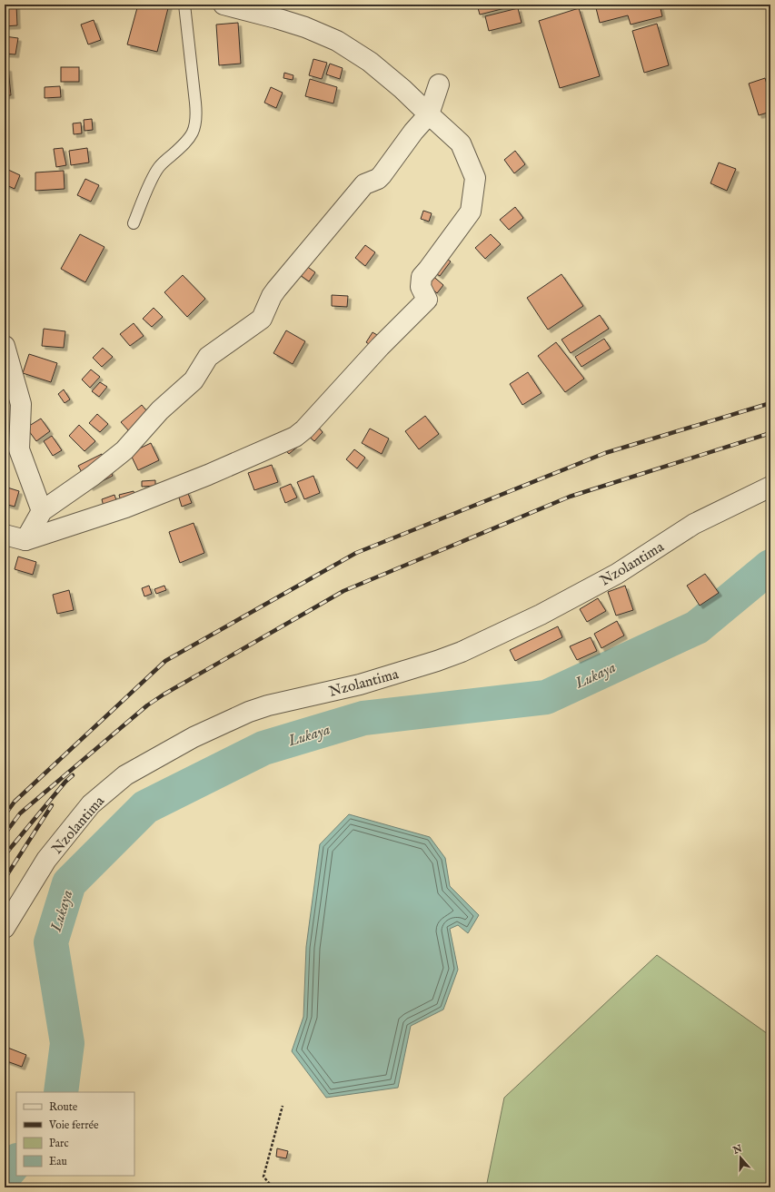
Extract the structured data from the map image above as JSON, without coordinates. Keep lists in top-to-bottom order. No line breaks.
{"streets":{"street":["Nzolantima"]},"water":["Lukaya"],"legend":["Route","Voie ferrée","Parc","Eau"],"north":"top"}
